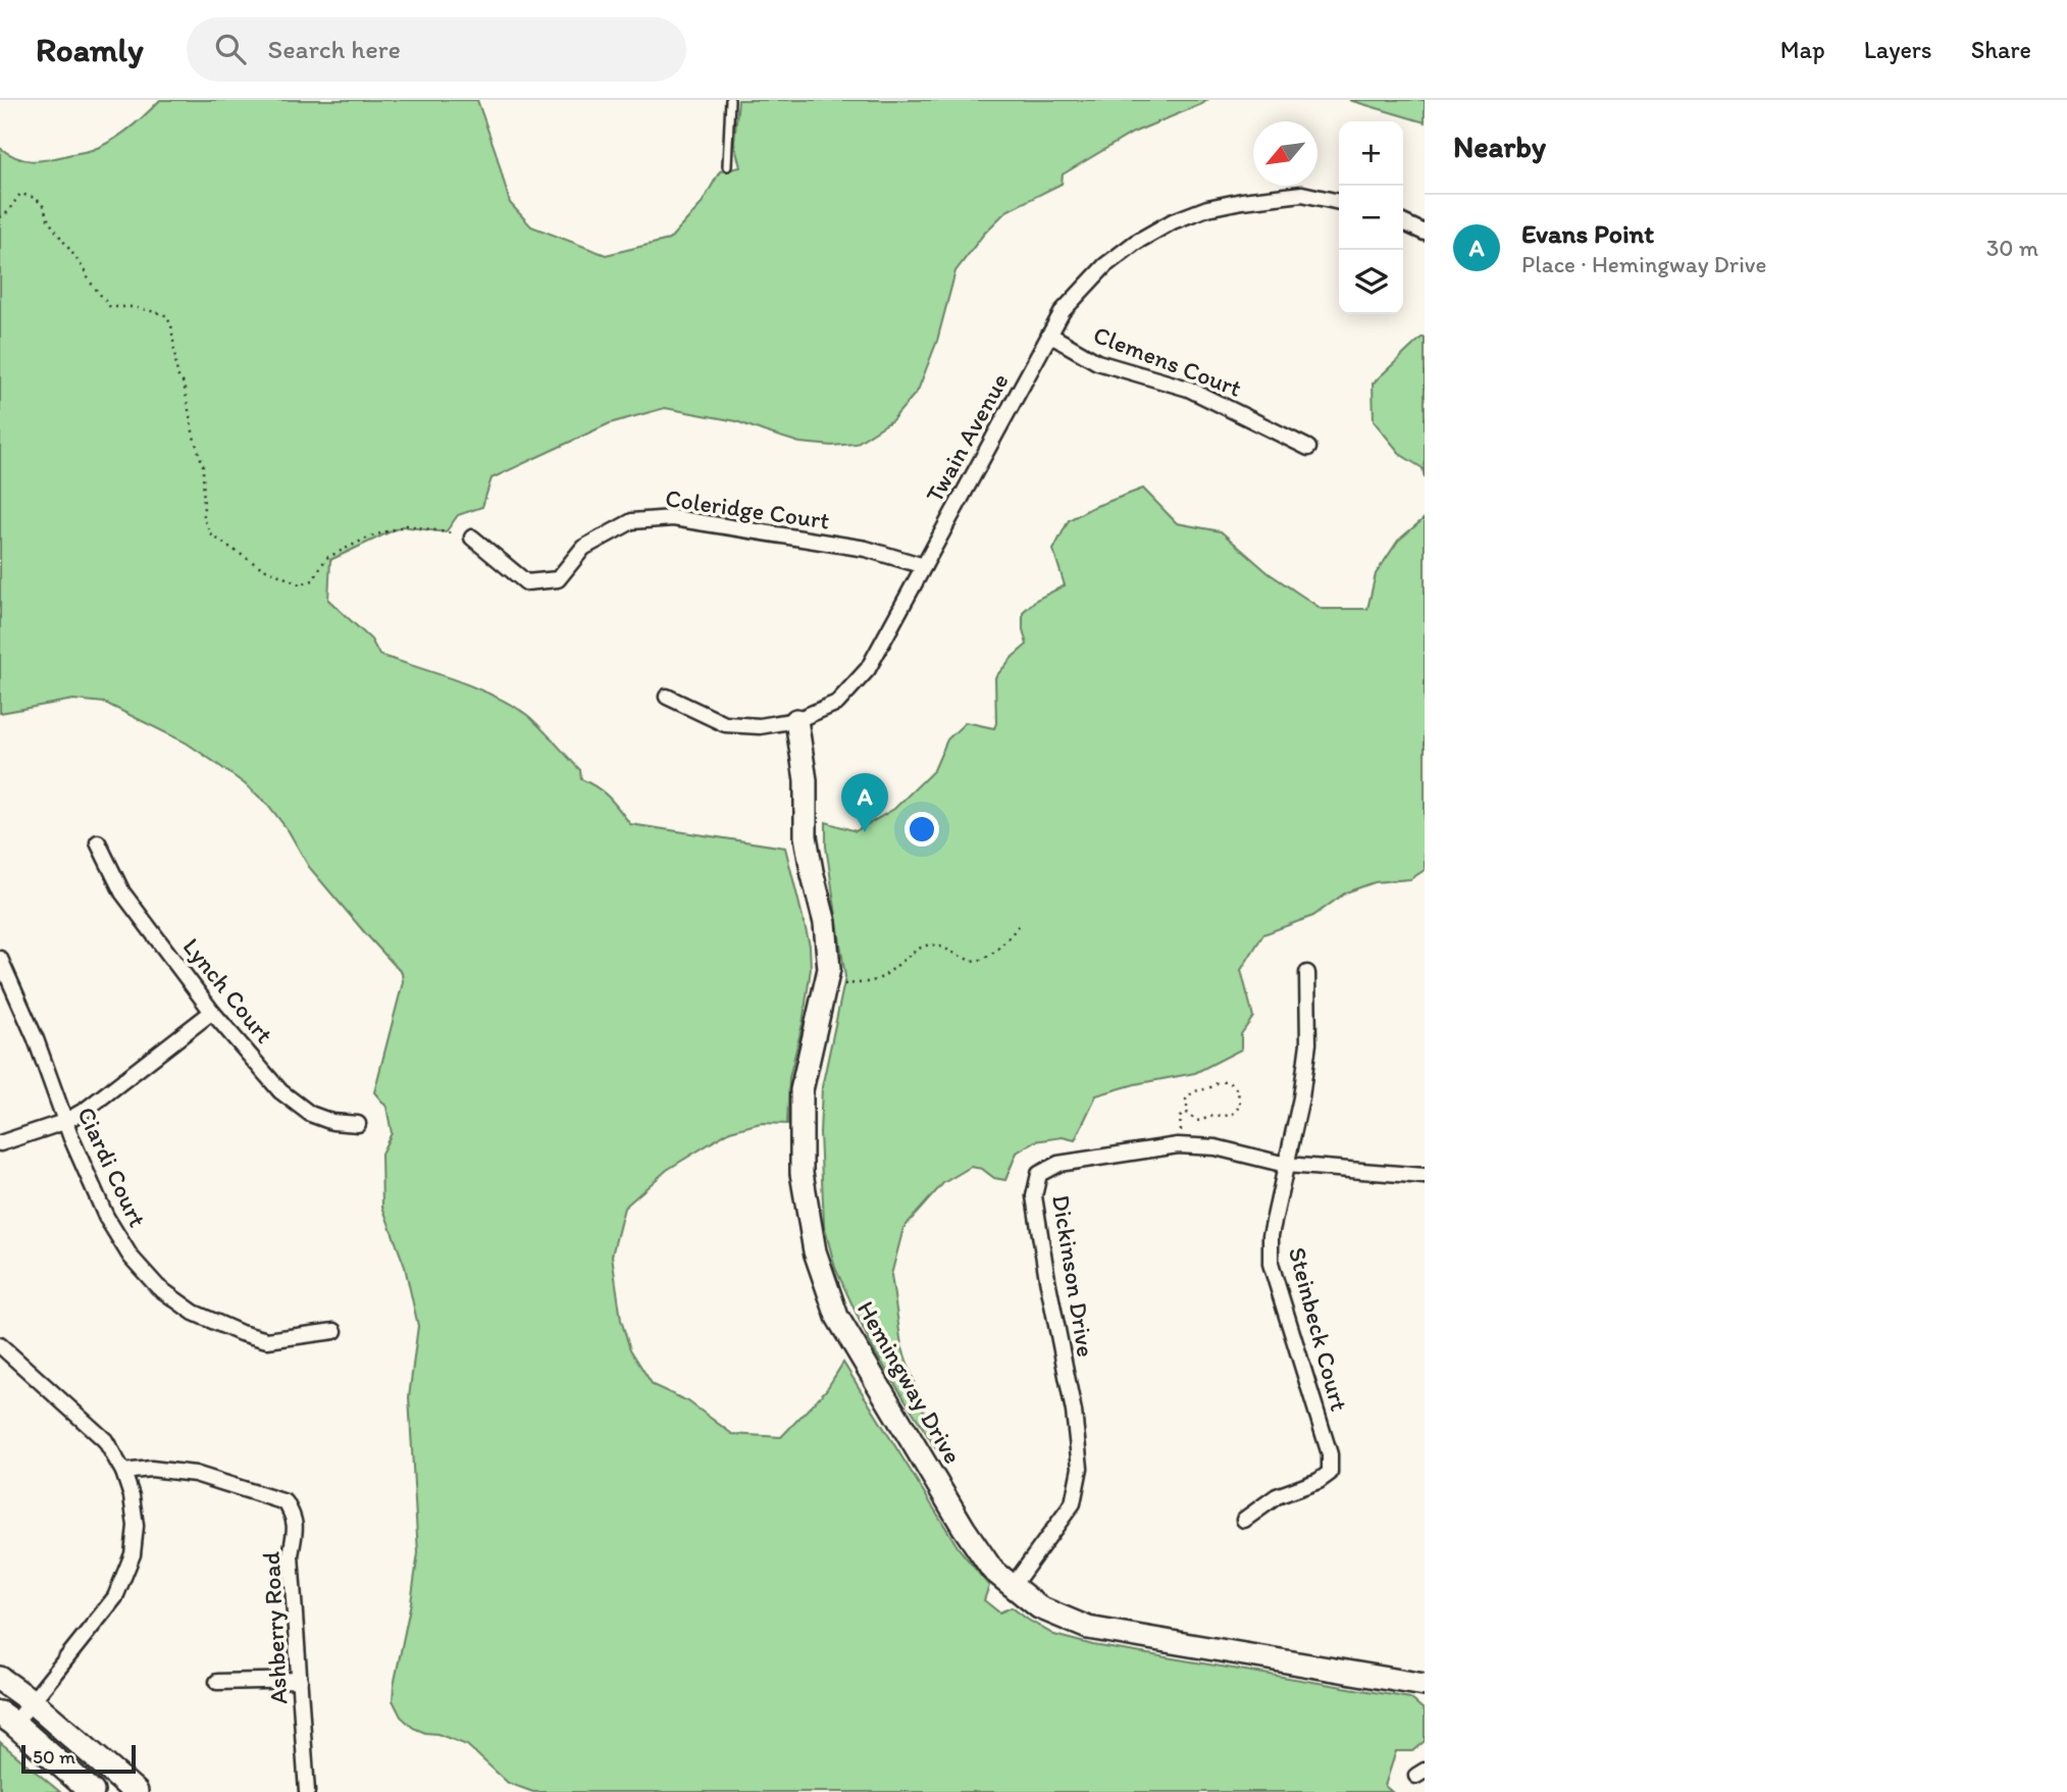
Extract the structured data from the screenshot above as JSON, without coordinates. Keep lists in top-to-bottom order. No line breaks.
{"streets":{"street":["Clemens Court","Twain Avenue","Coleridge Court","Lynch Court","Ciardi Court","Dickinson Drive","Steinbeck Court","Hemingway Drive","Ashberry Road"]},"crossings":[["Clemens Court","Twain Avenue"],["Twain Avenue","Coleridge Court"],["Twain Avenue","Hemingway Drive"],["Dickinson Drive","Steinbeck Court"],["Dickinson Drive","Hemingway Drive"]],"scale_bar":"50 m","north":"bottom left","page":{"header":"Roamly","search":"Search here","nav":["Map","Layers","Share"],"heading":"Nearby","map_buttons":["+","−"],"list":[{"mark":"A","name":"Evans Point","note":"Place · Hemingway Drive","value":"30 m"}],"pins":"A","scale":"50 m"}}
